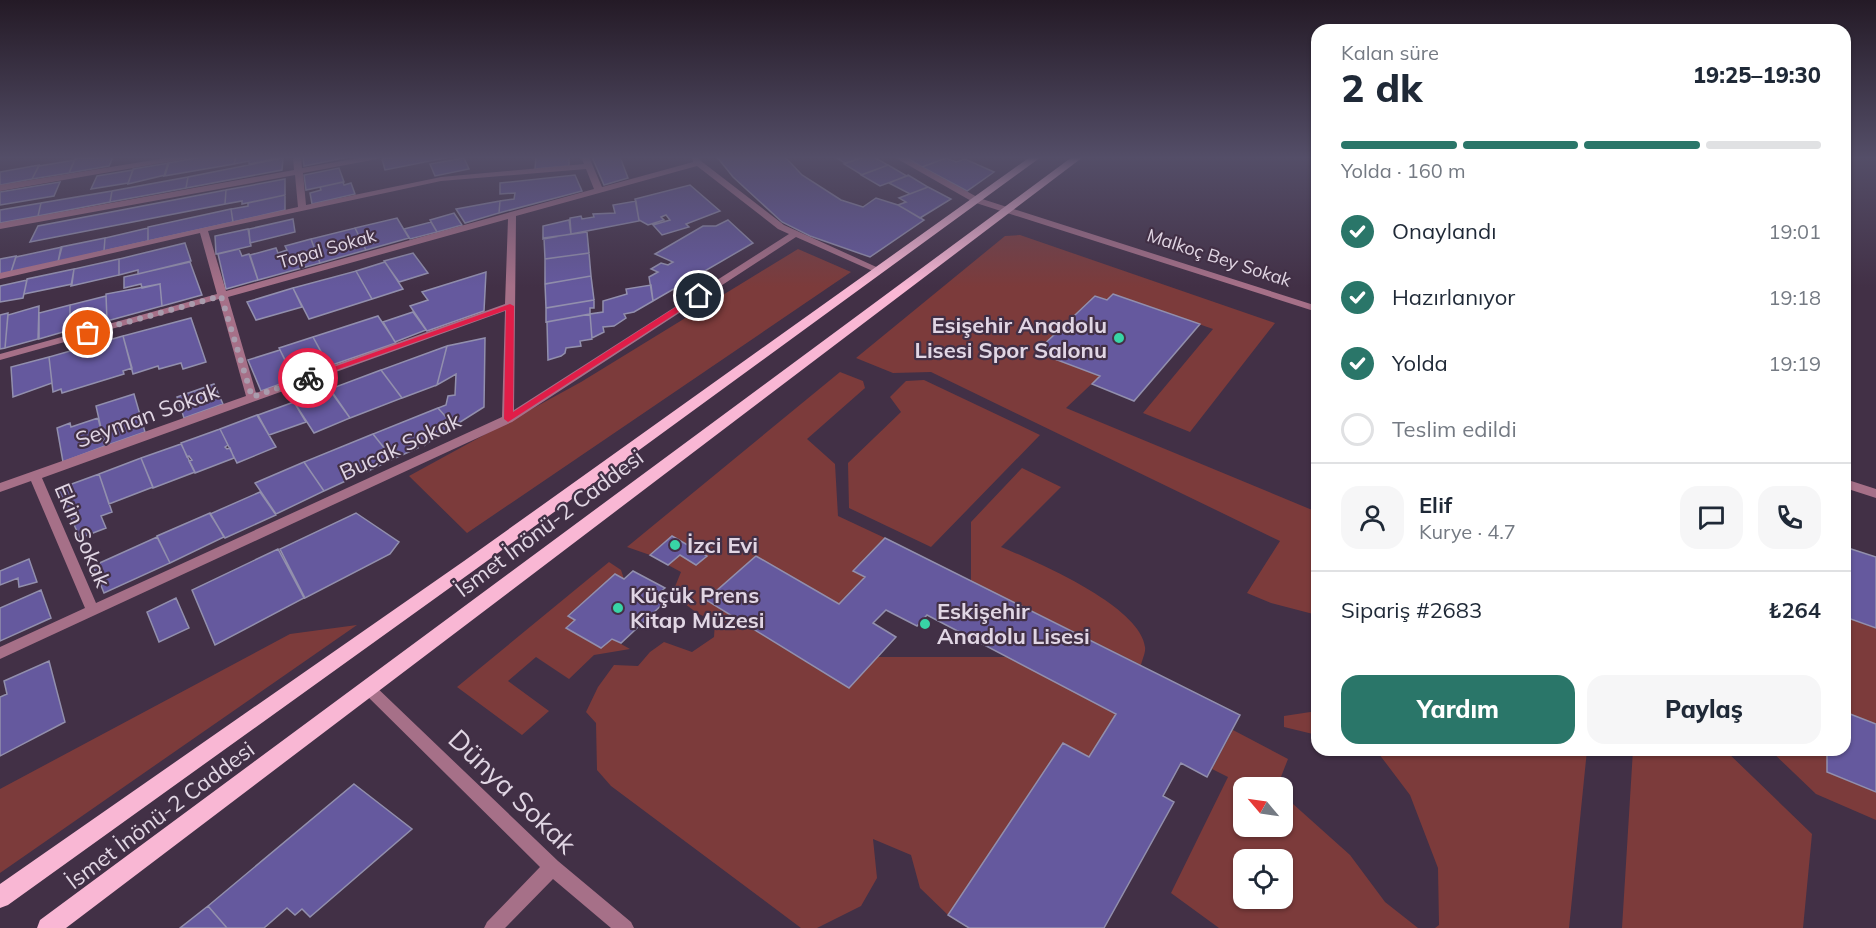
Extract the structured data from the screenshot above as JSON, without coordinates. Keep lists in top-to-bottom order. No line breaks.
{"streets":{"main road":["İsmet İnönü-2 Caddesi"],"street":["Topal Sokak","Malkoç Bey Sokak","Seyman Sokak","Bucak Sokak","Ekin Sokak","Dünya Sokak"]},"crossings":[["Malkoç Bey Sokak","İsmet İnönü-2 Caddesi"],["Seyman Sokak","Ekin Sokak"],["Bucak Sokak","Ekin Sokak"],["İsmet İnönü-2 Caddesi","Dünya Sokak"]],"places":["Esişehir Anadolu Lisesi Spor Salonu","İzci Evi","Küçük Prens Kitap Müzesi","Eskişehir Anadolu Lisesi"],"north":"top left","page":{"heading":["2 dk","Kalan süre","19:25–19:30"],"panel":["Elif","Kurye · 4.7","Sipariş #2683","₺264"],"bar":"Yolda · 160 m","list":[["Onaylandı","19:01"],["Hazırlanıyor","19:18"],["Yolda","19:19"],"Teslim edildi"],"buttons":["Yardım","Paylaş"]}}
